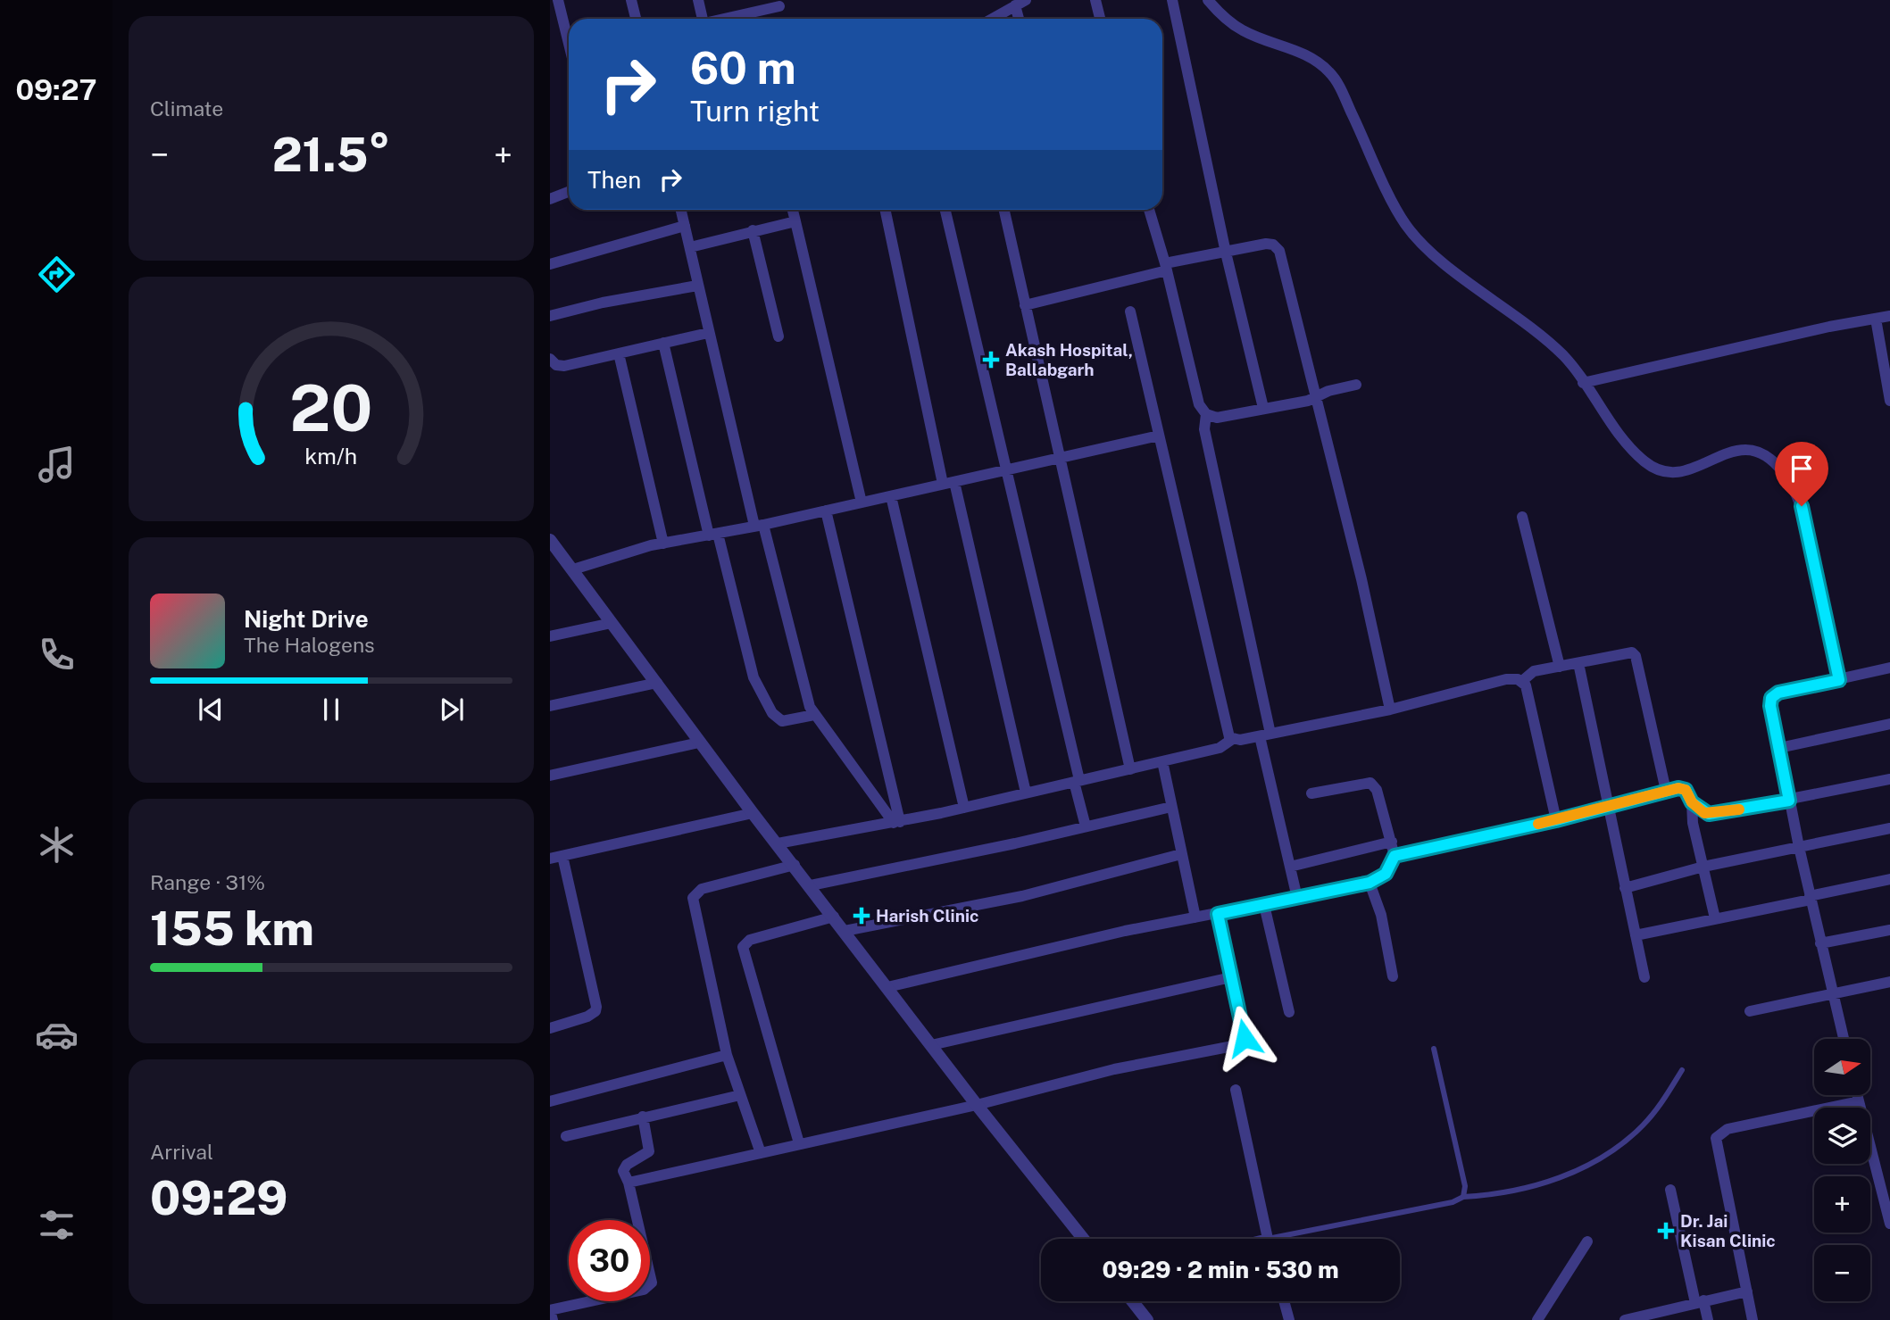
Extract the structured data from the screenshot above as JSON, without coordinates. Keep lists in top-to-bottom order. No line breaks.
{"places":{"health":["Akash Hospital, Ballabgarh","Harish Clinic","Dr. Jai Kisan Clinic"]},"north":"right","page":{"tabs":"09:27","tile":["Climate",["Range · 31%","155 km"],["Arrival","09:29"]],"turn":["60 m","Turn right"],"heat":["−","21.5°","+"],"then":"Then","song":["Night Drive","The Halogens"],"map_buttons":["+","−"],"limit":"30","trip":"09:29 · 2 min · 530 m","gauge":["20","km/h"]}}
